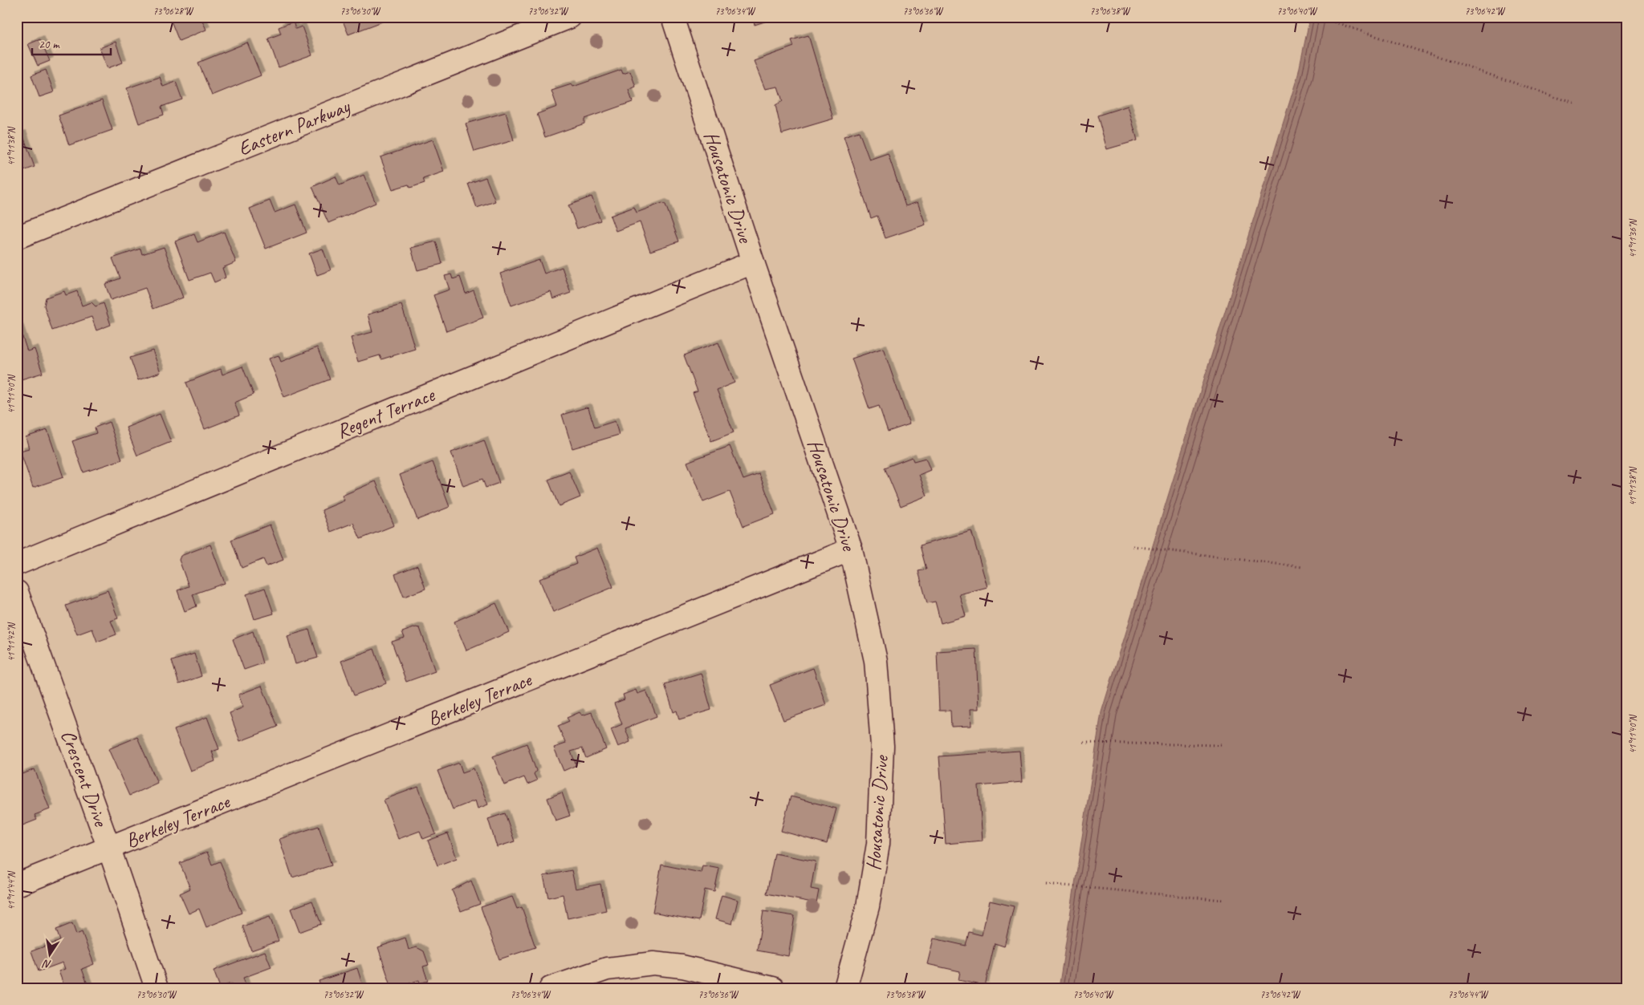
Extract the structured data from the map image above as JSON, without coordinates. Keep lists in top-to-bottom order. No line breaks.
{"streets":{"street":["Eastern Parkway","Housatonic Drive","Regent Terrace","Berkeley Terrace","Crescent Drive"]},"crossings":[["Housatonic Drive","Regent Terrace"],["Housatonic Drive","Berkeley Terrace"],["Berkeley Terrace","Crescent Drive"]],"scale_bar":"20 m","north":"bottom","coordinates":["73°06'28\"W","73°06'30\"W","73°06'32\"W","73°06'34\"W","73°06'36\"W","73°06'38\"W","73°06'40\"W","73°06'42\"W","41°11'38\"N","41°11'36\"N","41°11'40\"N","41°11'42\"N","41°11'44\"N","73°06'44\"W"]}
